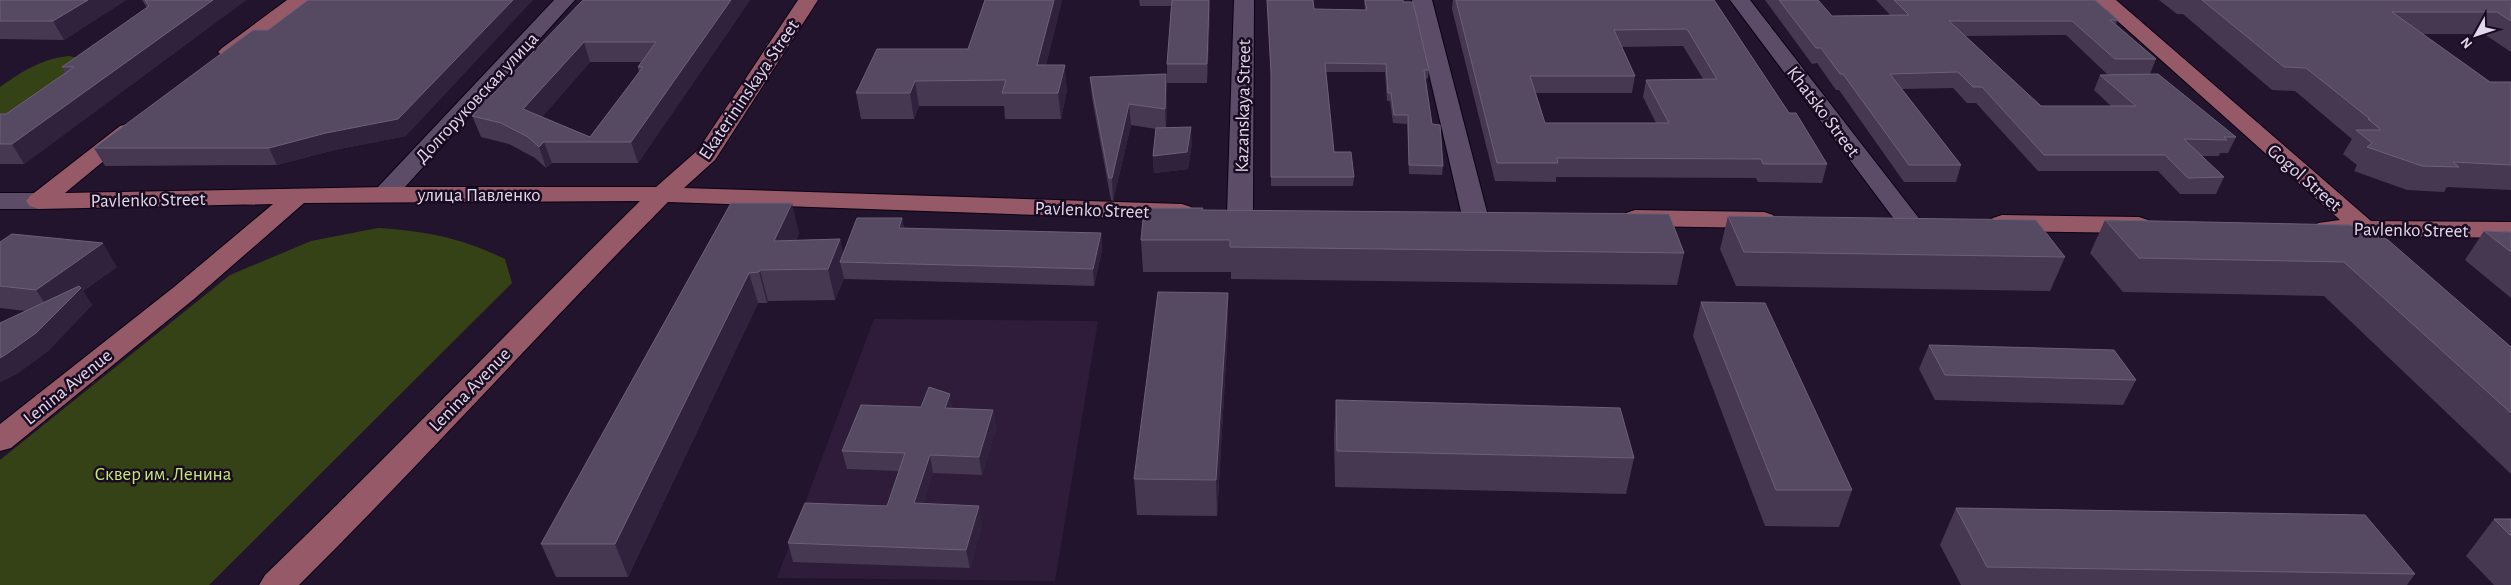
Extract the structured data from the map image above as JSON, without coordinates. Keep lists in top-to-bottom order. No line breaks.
{"streets":{"main road":["Ekaterininskaya Street","Gogol Street","улица Павленко","Pavlenko Street","Lenina Avenue"],"street":["Долгоруковская улица","Kazanskaya Street","Khatsko Street"]},"crossings":[["Ekaterininskaya Street","улица Павленко"],["Ekaterininskaya Street","Pavlenko Street"],["Ekaterininskaya Street","Lenina Avenue"],["Долгоруковская улица","улица Павленко"],["Kazanskaya Street","Pavlenko Street"],["Gogol Street","Pavlenko Street"],["улица Павленко","Pavlenko Street"],["улица Павленко","Lenina Avenue"],["Pavlenko Street","Lenina Avenue"]],"parks":["Сквер им. Ленина"],"north":"bottom left"}
